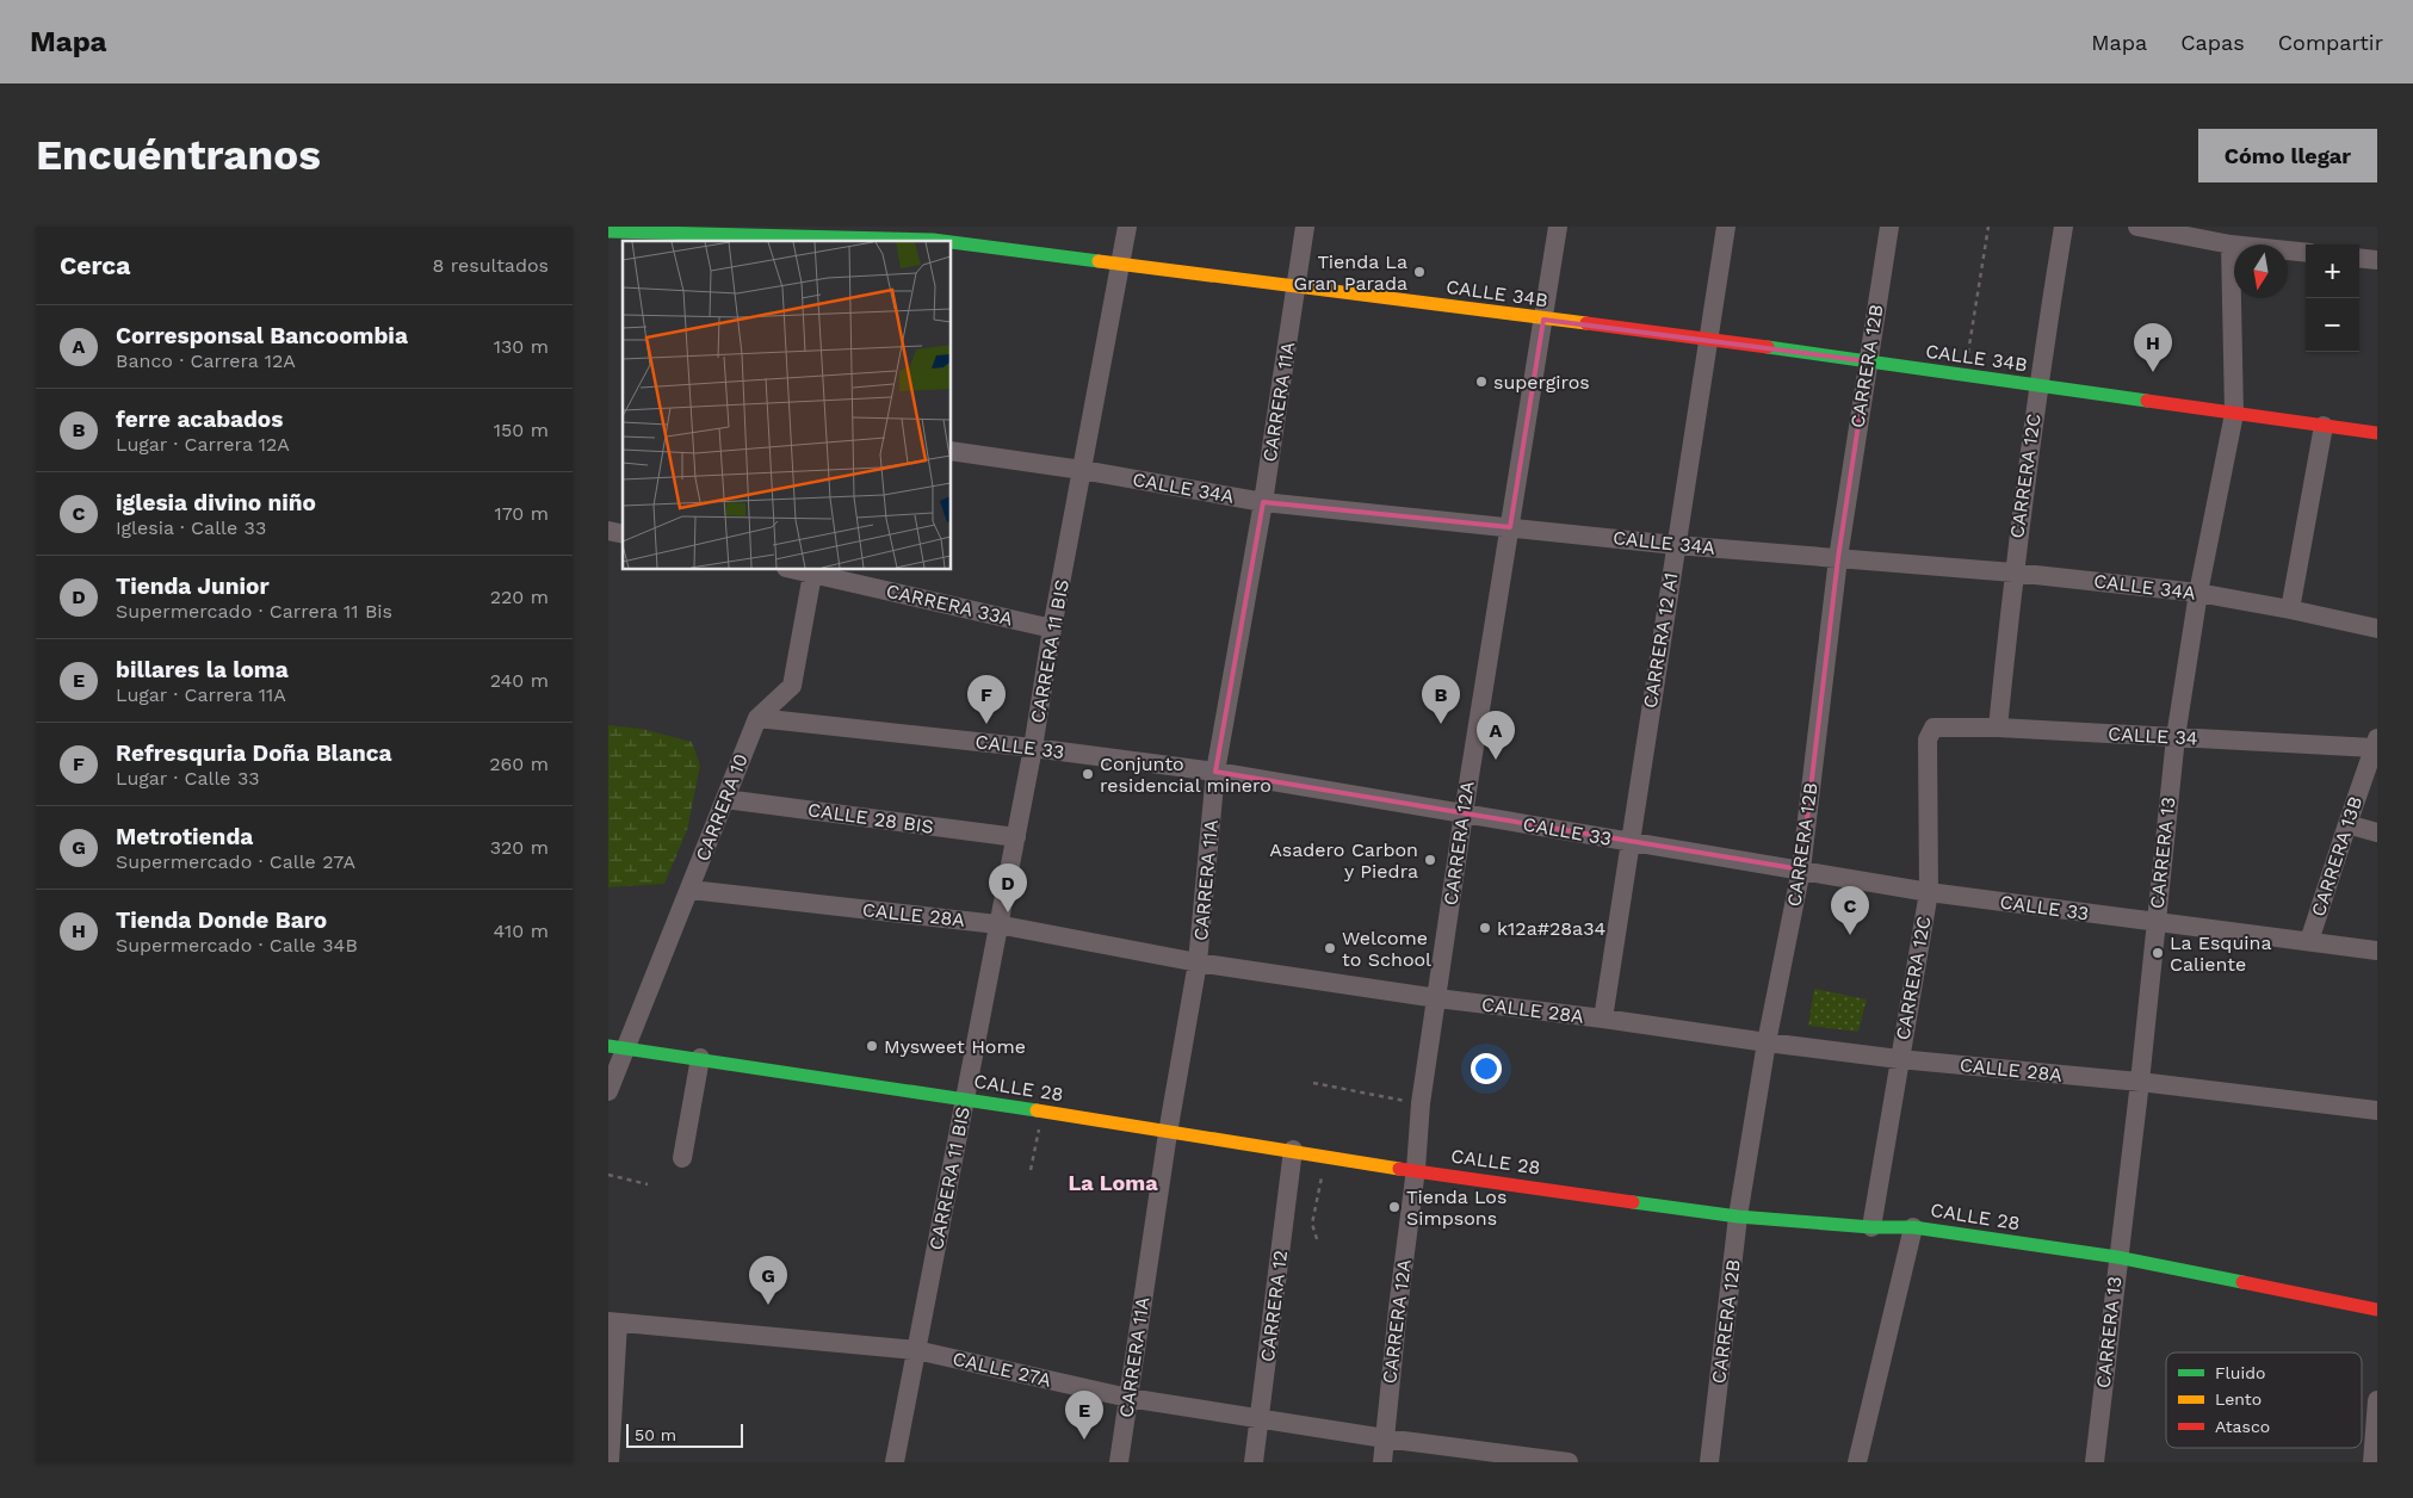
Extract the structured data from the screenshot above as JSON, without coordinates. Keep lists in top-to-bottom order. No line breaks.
{"streets":{"street":["CALLE 34B","CARRERA 12B","CARRERA 11A","CARRERA 12C","CALLE 34A","CARRERA 33A","CARRERA 12 A1","CARRERA 11 BIS","CALLE 34","CALLE 33","CARRERA 10","CALLE 28 BIS","CARRERA 12A","CARRERA 13","CARRERA 13B","CALLE 28A","CALLE 28","CARRERA 12","CALLE 27A"]},"crossings":[["CALLE 34B","CARRERA 12B"],["CALLE 34B","CARRERA 11A"],["CALLE 34B","CARRERA 12C"],["CALLE 34B","CARRERA 12 A1"],["CALLE 34B","CARRERA 11 BIS"],["CALLE 34B","CARRERA 12A"],["CALLE 34B","CARRERA 13"],["CARRERA 12B","CALLE 34A"],["CARRERA 12B","CALLE 33"],["CARRERA 12B","CALLE 28A"],["CARRERA 12B","CALLE 28"],["CARRERA 11A","CALLE 34A"],["CARRERA 11A","CALLE 33"],["CARRERA 11A","CALLE 28A"],["CARRERA 11A","CALLE 28"],["CARRERA 11A","CALLE 27A"],["CARRERA 12C","CALLE 34A"],["CARRERA 12C","CALLE 34"],["CARRERA 12C","CALLE 33"],["CARRERA 12C","CALLE 28A"],["CARRERA 12C","CALLE 28"],["CALLE 34A","CARRERA 12 A1"],["CALLE 34A","CARRERA 11 BIS"],["CALLE 34A","CARRERA 12A"],["CALLE 34A","CARRERA 13"],["CARRERA 33A","CARRERA 11 BIS"],["CARRERA 33A","CARRERA 10"],["CARRERA 12 A1","CALLE 33"],["CARRERA 12 A1","CALLE 28A"],["CARRERA 11 BIS","CALLE 33"],["CARRERA 11 BIS","CALLE 28 BIS"],["CARRERA 11 BIS","CALLE 28A"],["CARRERA 11 BIS","CALLE 28"],["CARRERA 11 BIS","CALLE 27A"],["CALLE 34","CARRERA 13"],["CALLE 34","CARRERA 13B"],["CALLE 33","CARRERA 10"],["CALLE 33","CARRERA 12A"],["CALLE 33","CARRERA 13"],["CALLE 33","CARRERA 13B"],["CARRERA 10","CALLE 28 BIS"],["CARRERA 10","CALLE 28A"],["CARRERA 10","CALLE 28"],["CARRERA 12A","CALLE 28A"],["CARRERA 12A","CALLE 28"],["CARRERA 12A","CALLE 27A"],["CARRERA 13","CALLE 28A"],["CARRERA 13","CALLE 28"],["CALLE 28","CARRERA 12"],["CARRERA 12","CALLE 27A"]],"districts":["La Loma"],"places":["Tienda La Gran Parada","supergiros","Conjunto residencial minero","Asadero Carbon y Piedra","k12a#28a34","Welcome to School","La Esquina Caliente","Mysweet Home","Tienda Los Simpsons"],"legend":["Fluido","Lento","Atasco"],"scale_bar":"50 m","north":"bottom","page":{"header":"Mapa","nav":["Mapa","Capas","Compartir"],"buttons":"Cómo llegar","title":"Encuéntranos","heading":["Cerca","8 resultados"],"map_buttons":["+","−"],"list":[{"mark":"A","name":"Corresponsal Bancoombia","note":"Banco · Carrera 12A","value":"130 m"},{"mark":"B","name":"ferre acabados","note":"Lugar · Carrera 12A","value":"150 m"},{"mark":"C","name":"iglesia divino niño","note":"Iglesia · Calle 33","value":"170 m"},{"mark":"D","name":"Tienda Junior","note":"Supermercado · Carrera 11 Bis","value":"220 m"},{"mark":"E","name":"billares la loma","note":"Lugar · Carrera 11A","value":"240 m"},{"mark":"F","name":"Refresquria Doña Blanca","note":"Lugar · Calle 33","value":"260 m"},{"mark":"G","name":"Metrotienda","note":"Supermercado · Calle 27A","value":"320 m"},{"mark":"H","name":"Tienda Donde Baro","note":"Supermercado · Calle 34B","value":"410 m"}],"pins":["H","B","F","A","D","C","G","E"],"scale":"50 m"}}
